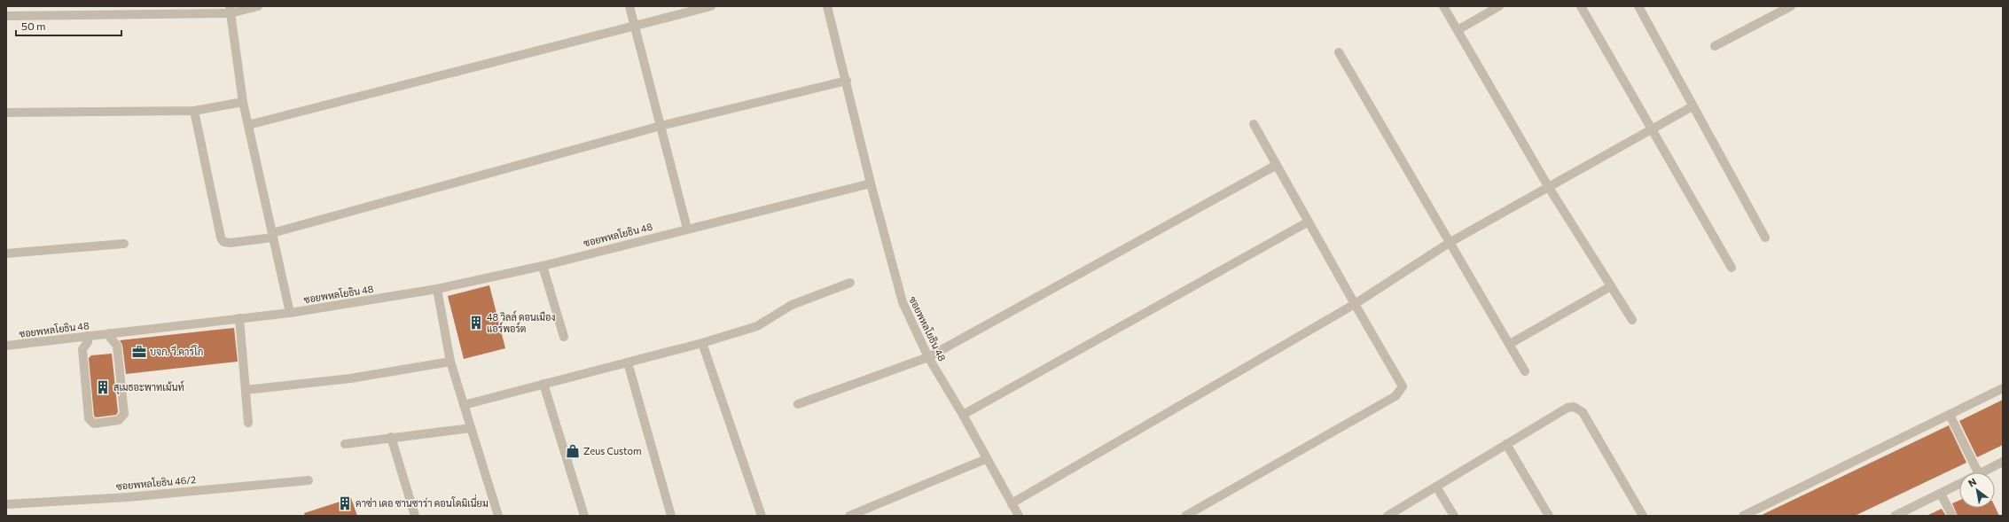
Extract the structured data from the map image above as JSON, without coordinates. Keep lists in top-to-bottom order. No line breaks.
{"streets":{"street":["ซอยพหลโยธิน 48","ซอยพหลโยธิน 46/2"]},"places":{"building":["48 วิลล์ ดอนเมือง แอร์พอร์ต","สุเมธอะพาทเม้นท์","คาซ่า เดอ ซานซาร่า คอนโดมิเนี่ยม"],"office":["บจก. วี.คาร์โก"],"shop":["Zeus Custom"]},"scale_bar":"50 m","north":"top left"}
